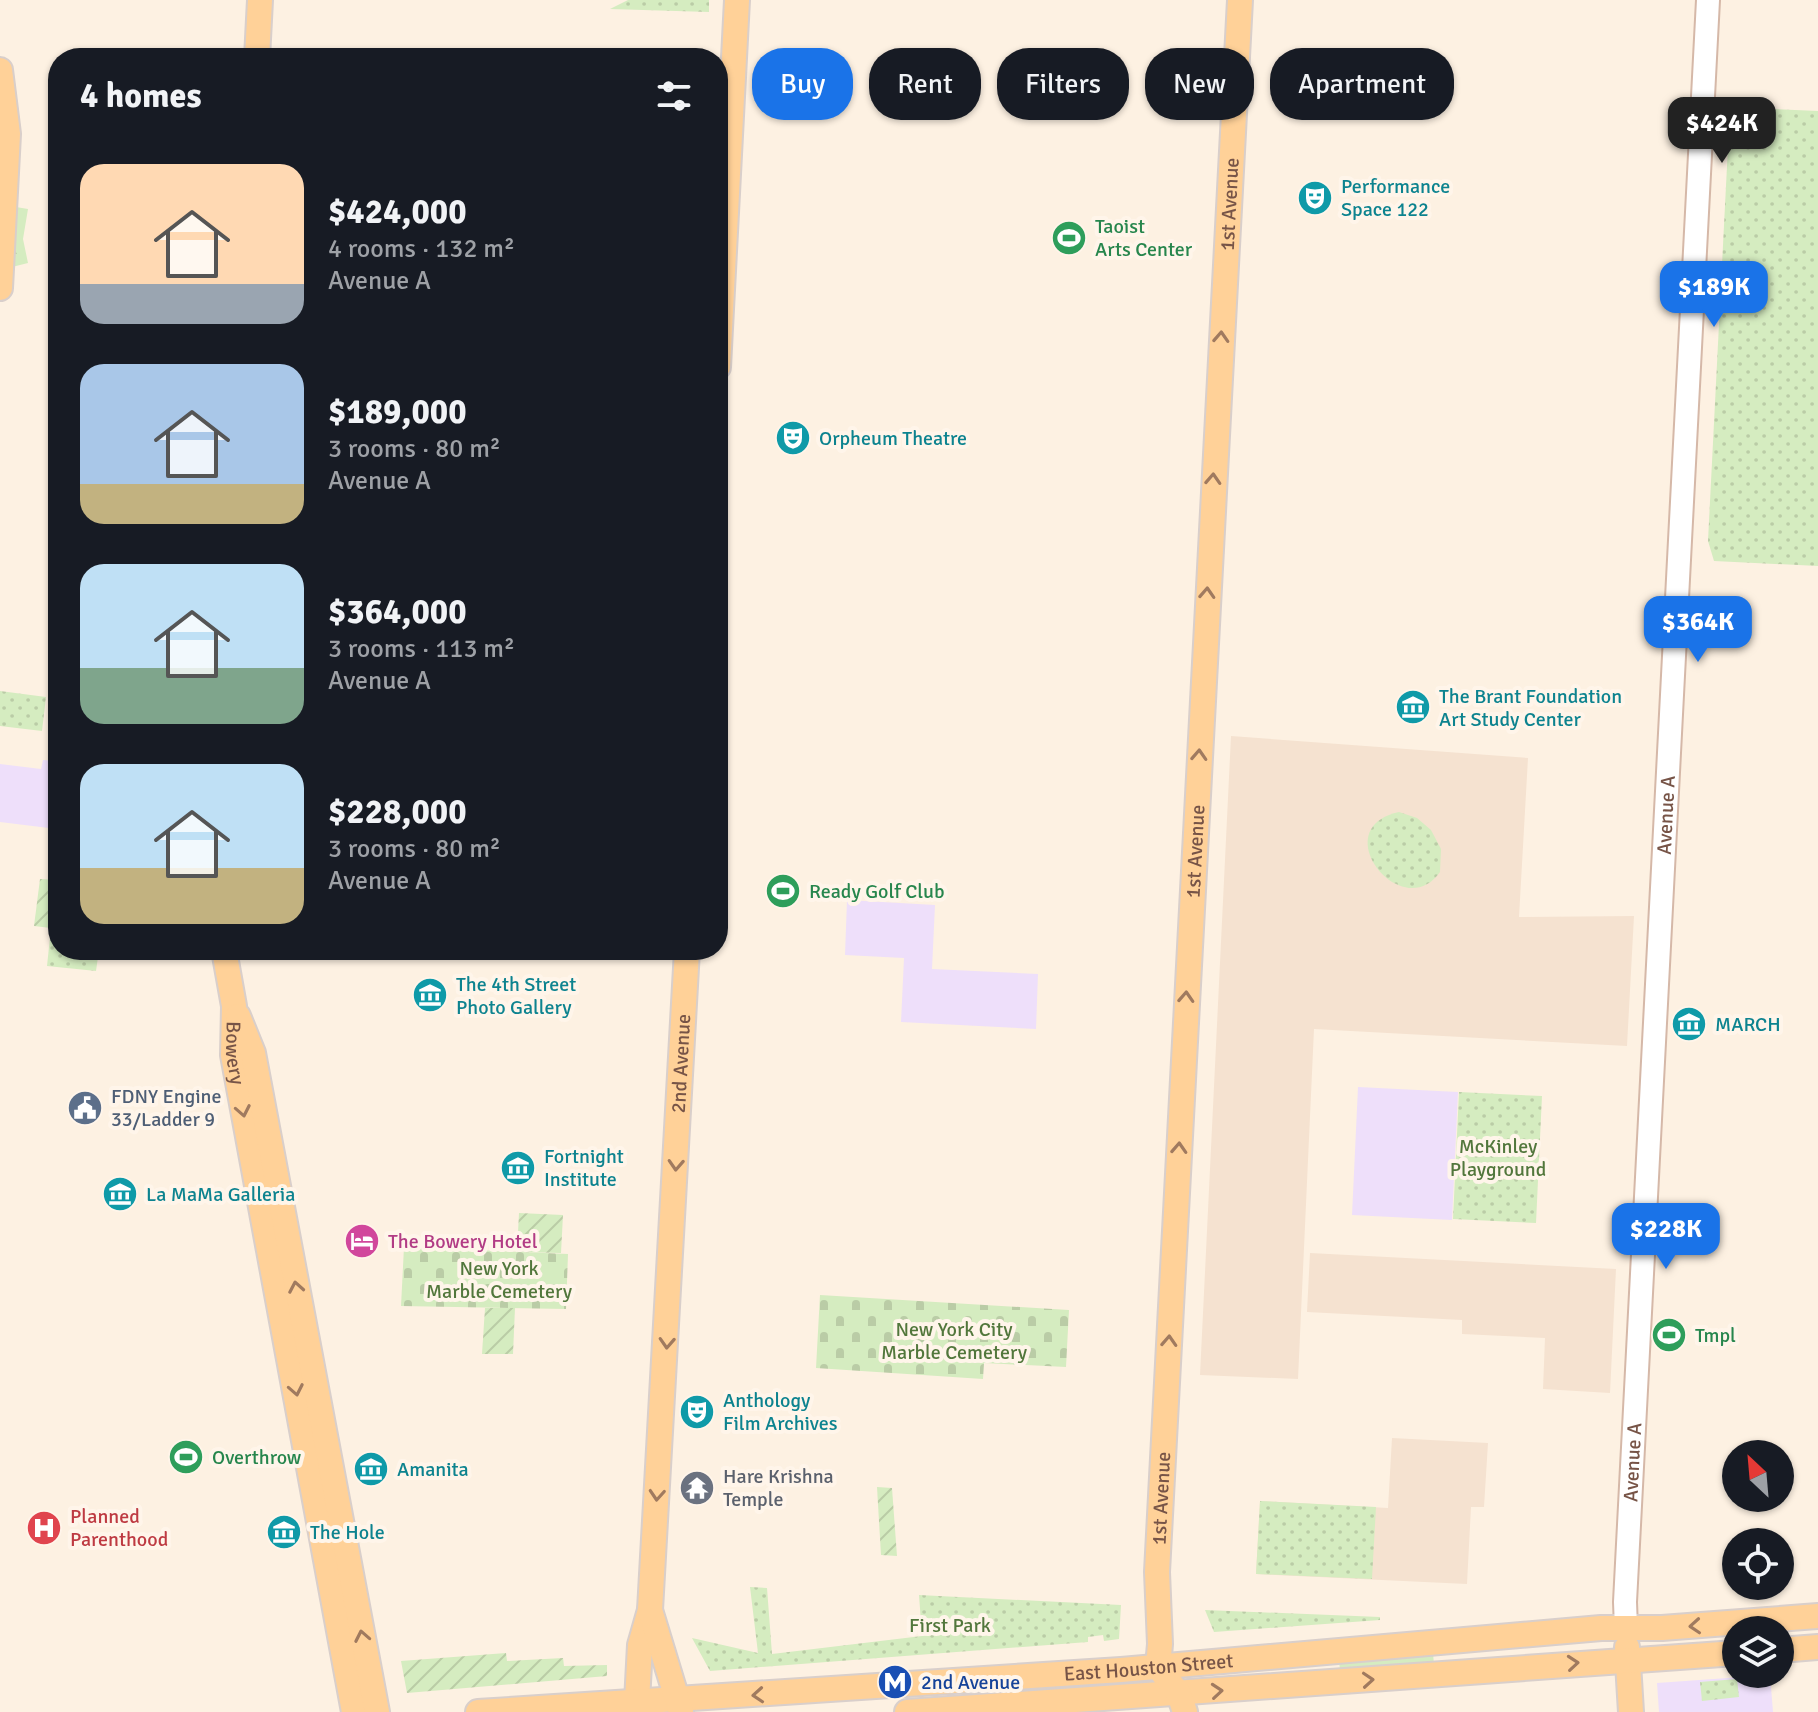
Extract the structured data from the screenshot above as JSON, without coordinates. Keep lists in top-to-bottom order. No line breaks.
{"streets":{"main road":["1st Avenue","Avenue A","Bowery","2nd Avenue","East Houston Street"]},"crossings":[["1st Avenue","East Houston Street"],["Avenue A","East Houston Street"],["2nd Avenue","East Houston Street"]],"one_way":["1st Avenue","2nd Avenue"],"parks":["McKinley Playground","New York Marble Cemetery","New York City Marble Cemetery","First Park"],"places":{"theatre":["Performance Space 122","Orpheum Theatre","Anthology Film Archives"],"sports":["Taoist Arts Center","Ready Golf Club","Tmpl","Overthrow"],"museum":["The Brant Foundation Art Study Center","The 4th Street Photo Gallery","MARCH","Fortnight Institute","La MaMa Galleria","Amanita","The Hole"],"public building":["FDNY Engine 33/Ladder 9"],"hotel":["The Bowery Hotel"],"temple":["Hare Krishna Temple"],"hospital":["Planned Parenthood"],"metro station":["2nd Avenue"]},"north":"top left","page":{"chip":["Buy","Rent","Filters","New","Apartment"],"heading":"4 homes","price":["$424K","$189K","$364K","$228K"],"list":[{"name":"$424,000","note":"4 rooms · 132 m² · Avenue A"},{"name":"$189,000","note":"3 rooms · 80 m² · Avenue A"},{"name":"$364,000","note":"3 rooms · 113 m² · Avenue A"},{"name":"$228,000","note":"3 rooms · 80 m² · Avenue A"}]}}
